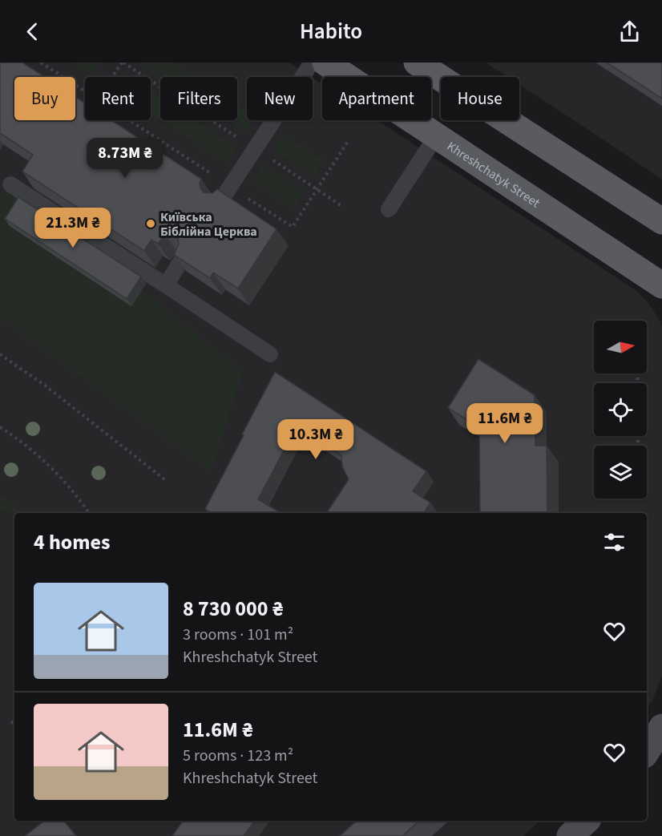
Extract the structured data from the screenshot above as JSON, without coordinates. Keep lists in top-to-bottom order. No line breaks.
{"streets":{"main road":["Khreshchatyk Street"]},"places":["Київська Біблійна Церква"],"north":"right","page":{"header":"Habito","chip":["Buy","Rent","Filters","New","Apartment","House"],"price":["8.73M ₴","21.3M ₴","11.6M ₴","10.3M ₴"],"heading":"4 homes","list":[{"name":"8 730 000 ₴","note":"3 rooms · 101 m² · Khreshchatyk Street"},{"name":"11.6M ₴","note":"5 rooms · 123 m² · Khreshchatyk Street"}]}}
